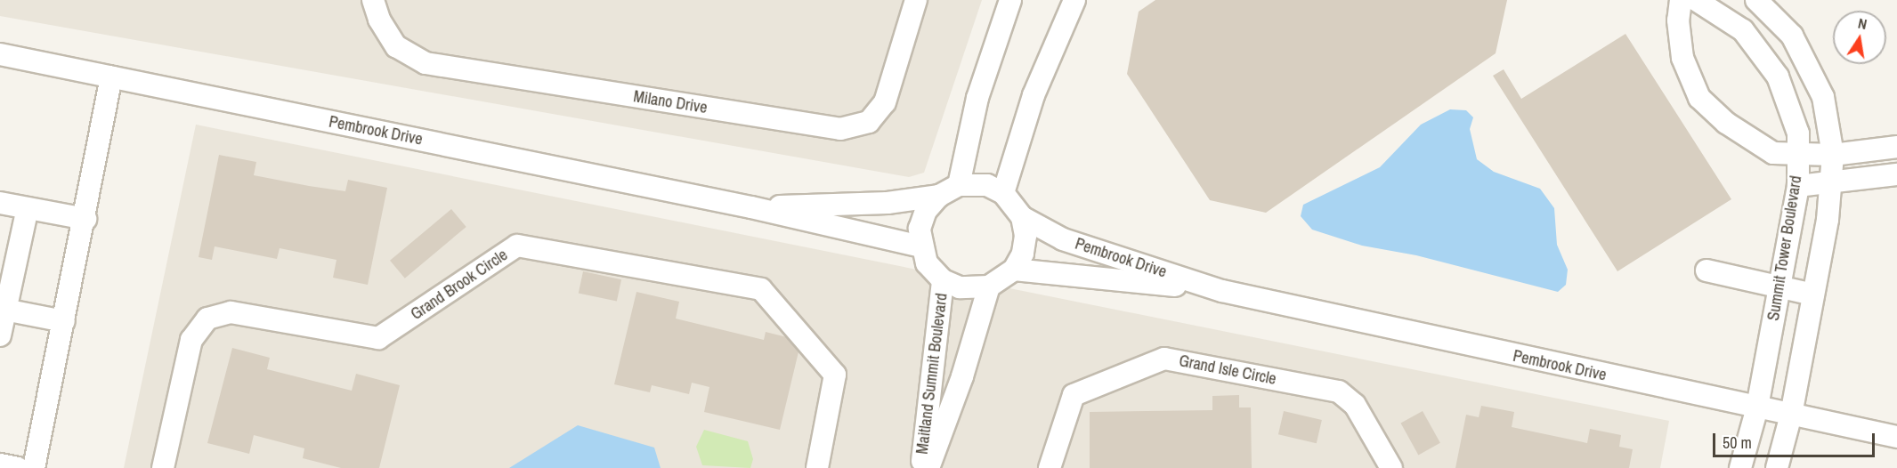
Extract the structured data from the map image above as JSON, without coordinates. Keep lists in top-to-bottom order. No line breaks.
{"streets":{"street":["Milano Drive","Pembrook Drive","Summit Tower Boulevard","Grand Brook Circle","Grand Isle Circle","Maitland Summit Boulevard"]},"crossings":[["Pembrook Drive","Summit Tower Boulevard"],["Pembrook Drive","Maitland Summit Boulevard"]],"scale_bar":"50 m","north":"top"}
